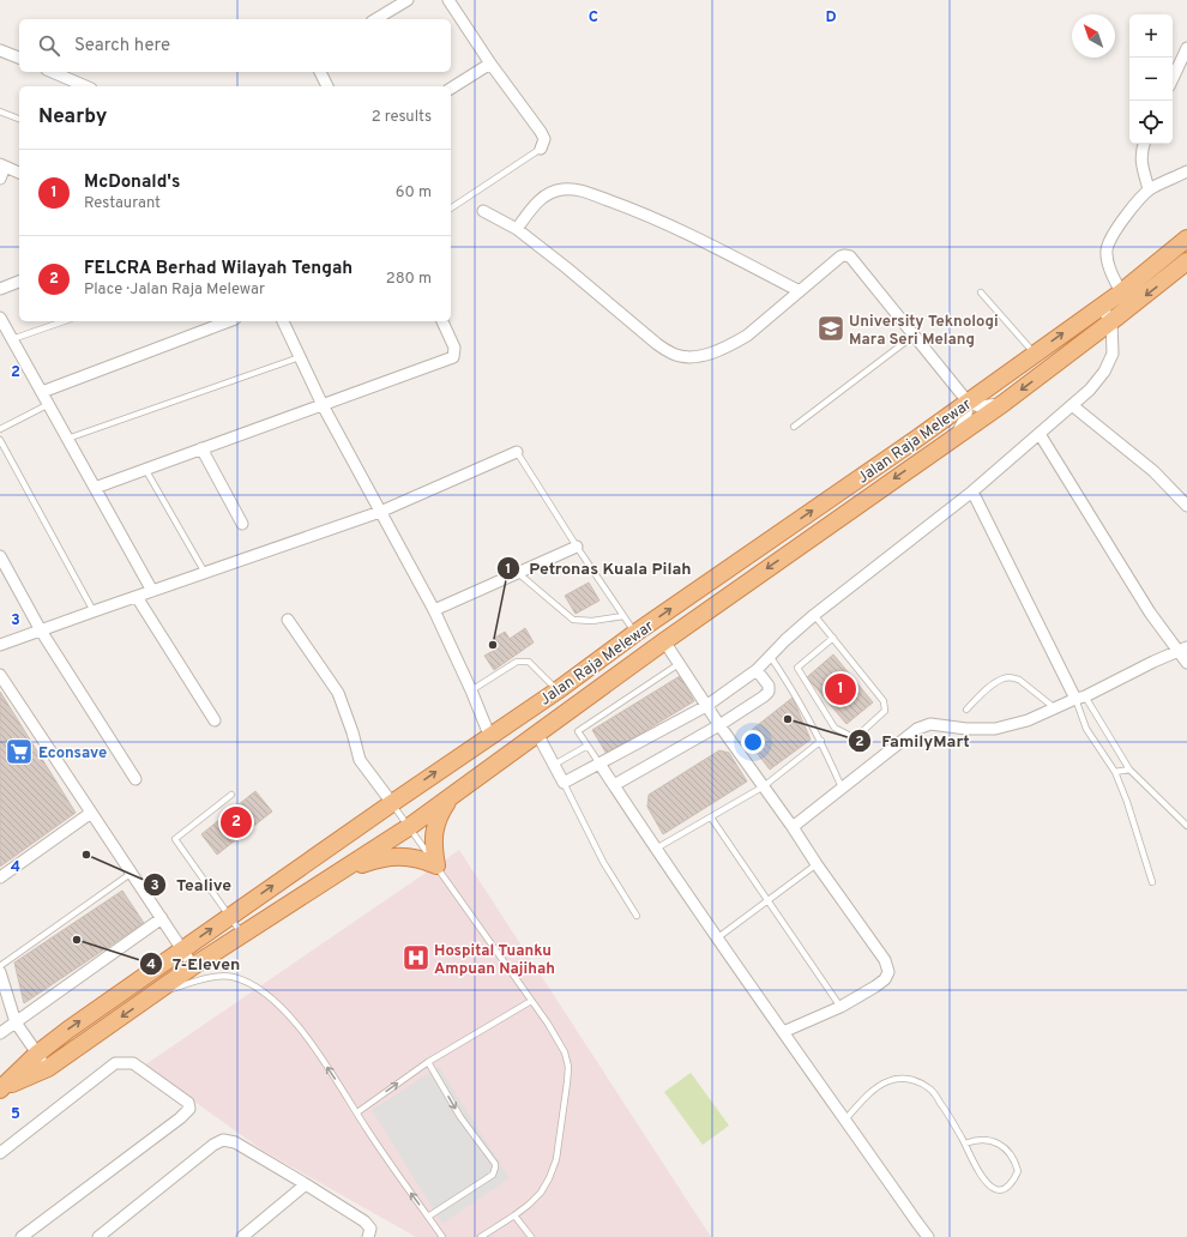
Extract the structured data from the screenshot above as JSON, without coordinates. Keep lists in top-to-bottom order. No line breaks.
{"streets":{"highway":["Jalan Raja Melewar"]},"places":{"school or university":["University Teknologi Mara Seri Melang"],"other":["Petronas Kuala Pilah","FamilyMart","Tealive","7-Eleven"],"supermarket":["Econsave"],"hospital":["Hospital Tuanku Ampuan Najihah"]},"north":"top left","page":{"map_buttons":["+","−"],"search":"Search here","heading":["Nearby","2 results"],"list":[{"mark":"1","name":"McDonald's","note":"Restaurant","value":"60 m"},{"mark":"2","name":"FELCRA Berhad Wilayah Tengah","note":"Place · Jalan Raja Melewar","value":"280 m"}],"pins":["1","2"]},"grid":{"columns":["C","D"],"rows":["2","3","4","5"]}}
